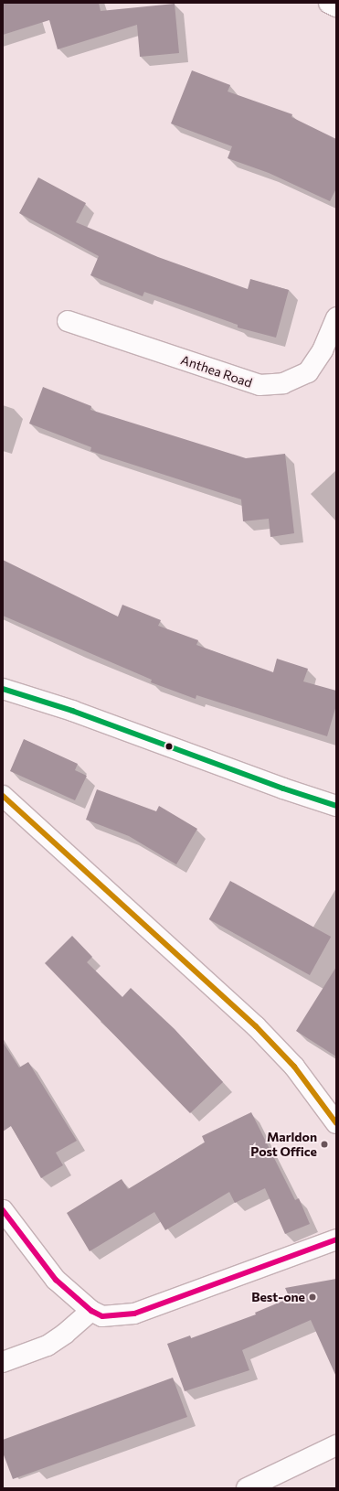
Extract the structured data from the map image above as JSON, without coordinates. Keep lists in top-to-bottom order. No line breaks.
{"streets":{"street":["Anthea Road"]},"places":["Marldon Post Office","Best-one"]}
